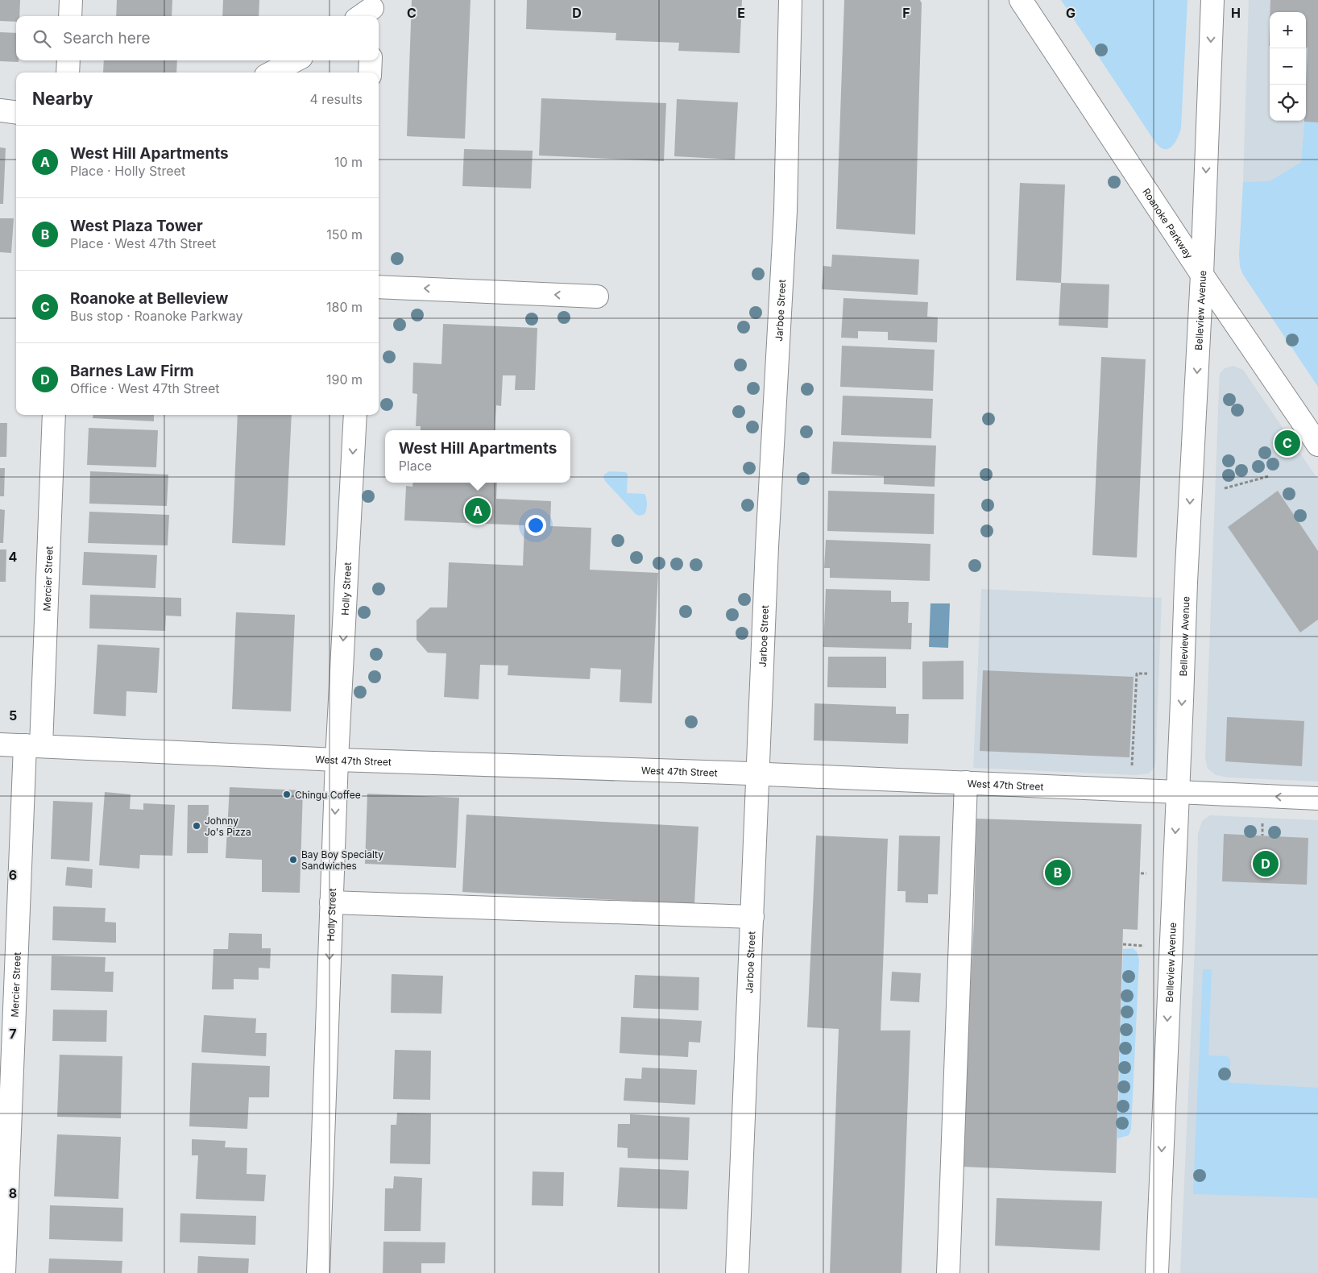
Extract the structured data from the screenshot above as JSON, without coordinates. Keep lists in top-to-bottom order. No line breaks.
{"streets":{"street":["Roanoke Parkway","Jarboe Street","Belleview Avenue","Mercier Street","Holly Street","West 47th Street"]},"crossings":[["Roanoke Parkway","Belleview Avenue"],["Jarboe Street","West 47th Street"],["Belleview Avenue","West 47th Street"],["Mercier Street","West 47th Street"],["Holly Street","West 47th Street"]],"one_way":["Belleview Avenue","Holly Street"],"places":["Chingu Coffee","Johnny Jo's Pizza","Bay Boy Specialty Sandwiches"],"page":{"map_buttons":["+","−"],"search":"Search here","heading":["Nearby","4 results"],"list":[{"mark":"A","name":"West Hill Apartments","note":"Place · Holly Street","value":"10 m"},{"mark":"B","name":"West Plaza Tower","note":"Place · West 47th Street","value":"150 m"},{"mark":"C","name":"Roanoke at Belleview","note":"Bus stop · Roanoke Parkway","value":"180 m"},{"mark":"D","name":"Barnes Law Firm","note":"Office · West 47th Street","value":"190 m"}],"pins":["C","A","D","B"],"popup":["West Hill Apartments","Place"]},"grid":{"columns":["C","D","E","F","G","H"],"rows":["4","5","6","7","8"]}}
